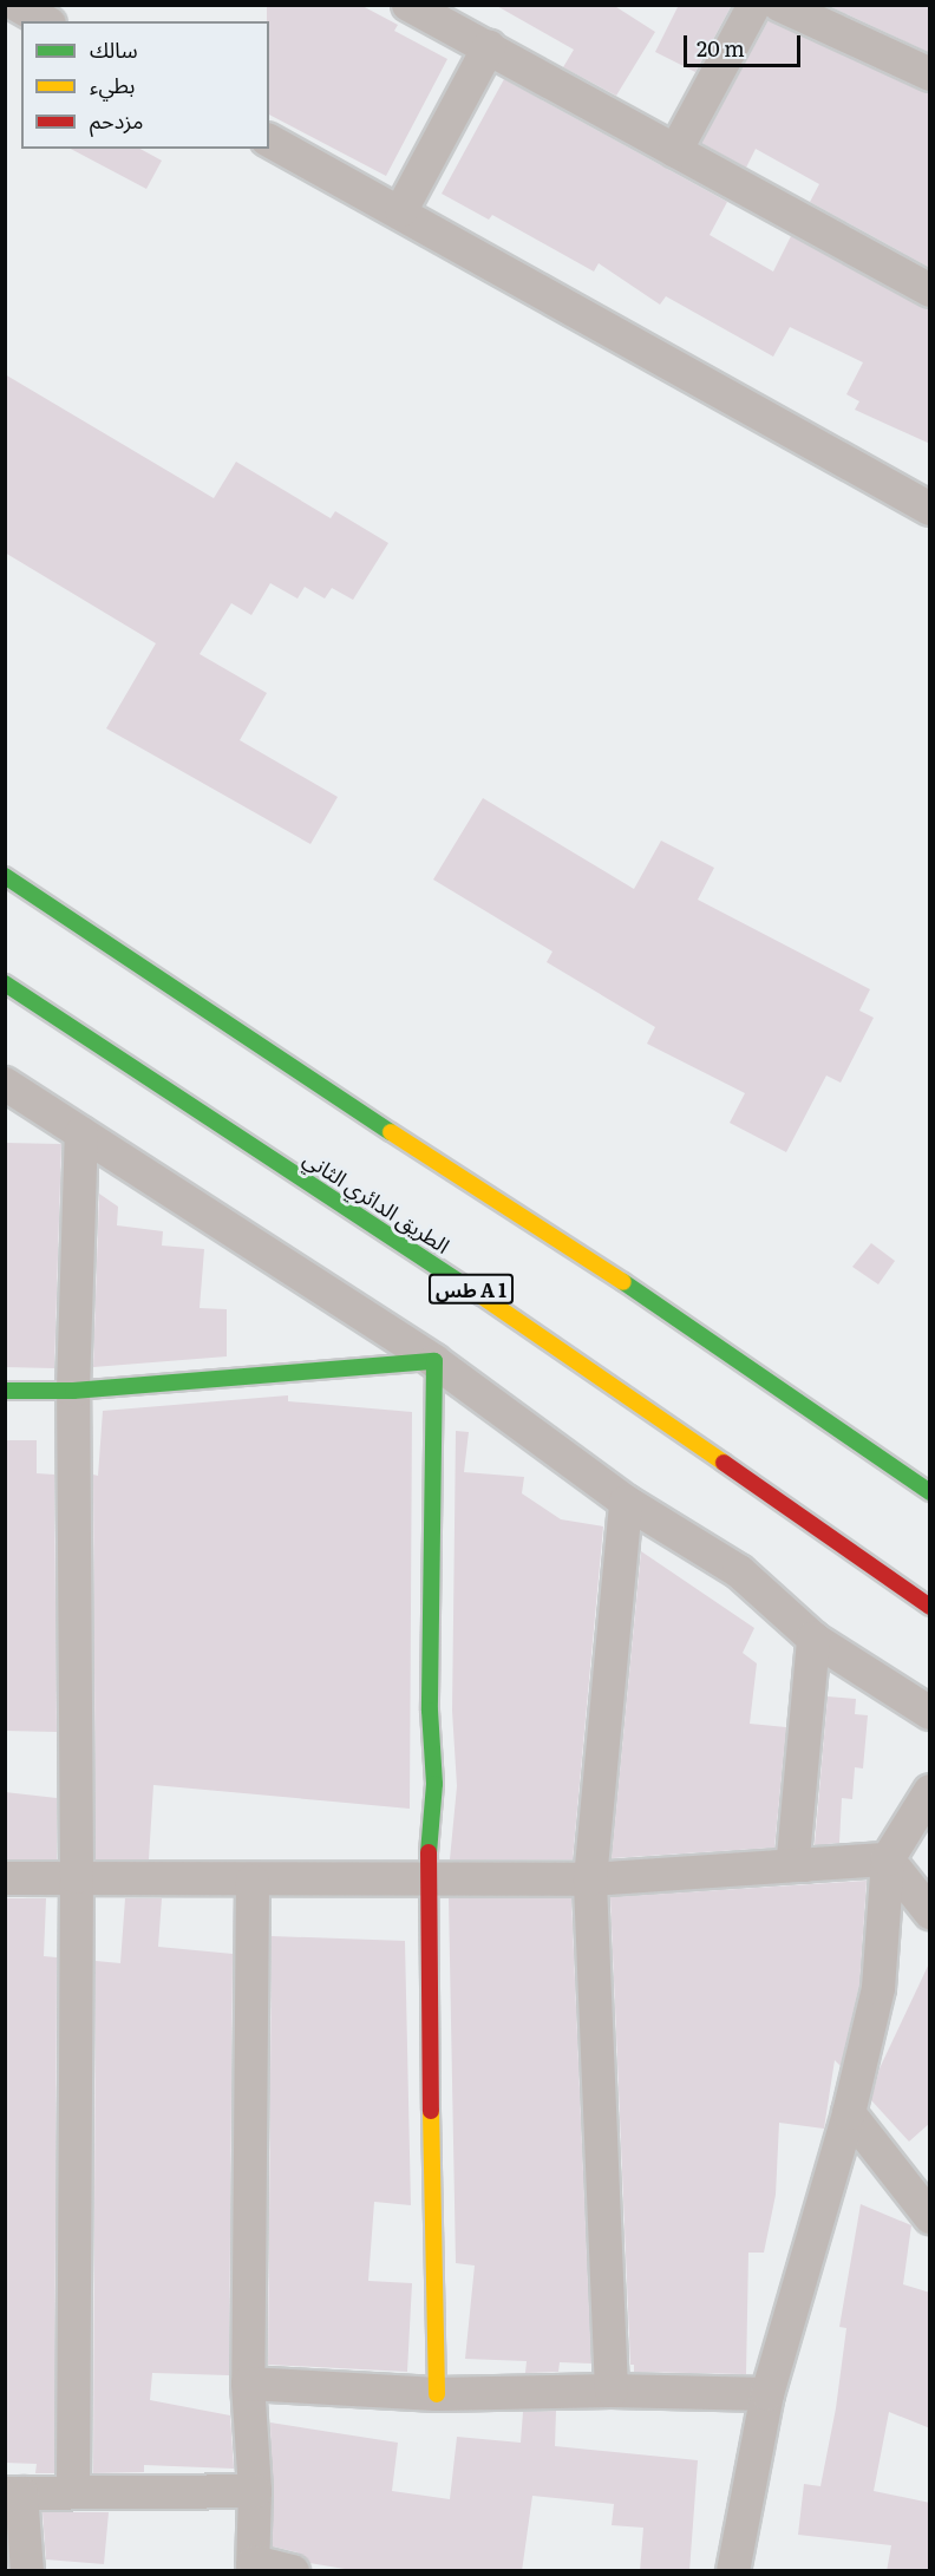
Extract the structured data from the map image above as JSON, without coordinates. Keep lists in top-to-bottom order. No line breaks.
{"streets":{"main road":["الطريق الدائري الثاني","طس A 1"]},"legend":["سالك","بطيء","مزدحم"],"scale_bar":"20 m"}
